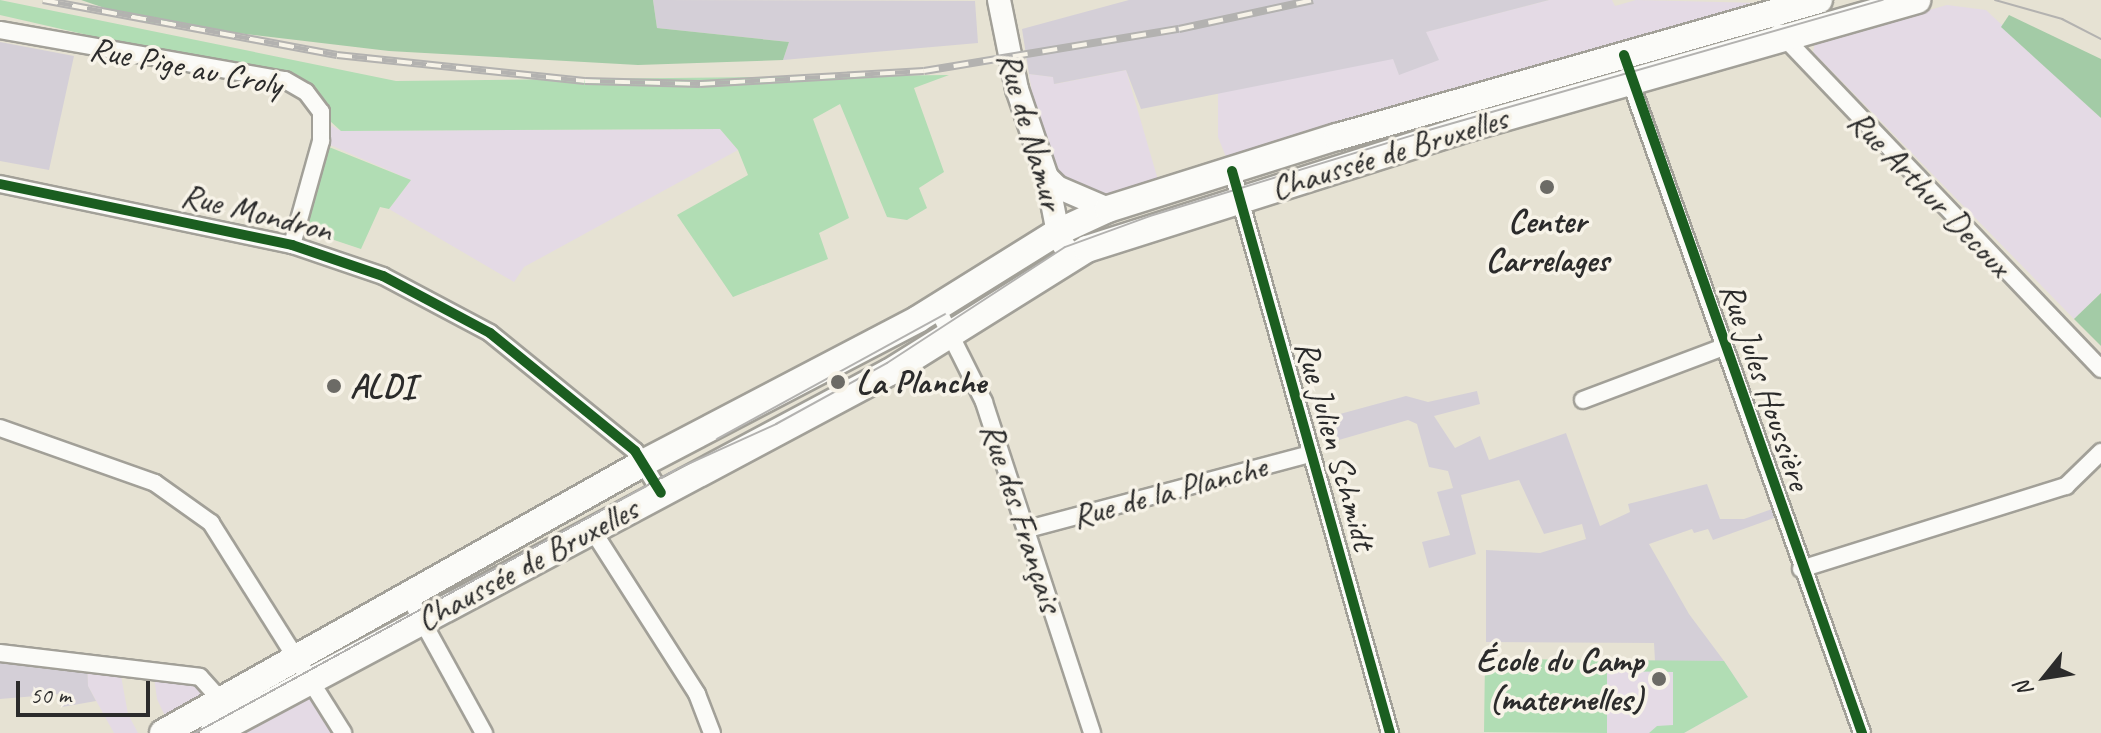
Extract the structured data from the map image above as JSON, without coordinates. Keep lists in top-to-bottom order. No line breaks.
{"streets":{"main road":["Rue de Namur","Chaussée de Bruxelles"],"street":["Rue Pige au Croly","Rue Arthur Decoux","Rue Mondron","Rue Jules Houssière","Rue Julien Schmidt","Rue de la Planche","Rue des Français"]},"crossings":[["Rue Pige au Croly","Rue Mondron"],["Rue de Namur","Chaussée de Bruxelles"],["Chaussée de Bruxelles","Rue Arthur Decoux"],["Chaussée de Bruxelles","Rue Mondron"],["Chaussée de Bruxelles","Rue Jules Houssière"],["Chaussée de Bruxelles","Rue Julien Schmidt"],["Chaussée de Bruxelles","Rue des Français"],["Rue Julien Schmidt","Rue de la Planche"],["Rue de la Planche","Rue des Français"]],"places":["Center Carrelages","La Planche","ALDI","École du Camp (maternelles)"],"scale_bar":"50 m","north":"bottom left"}
